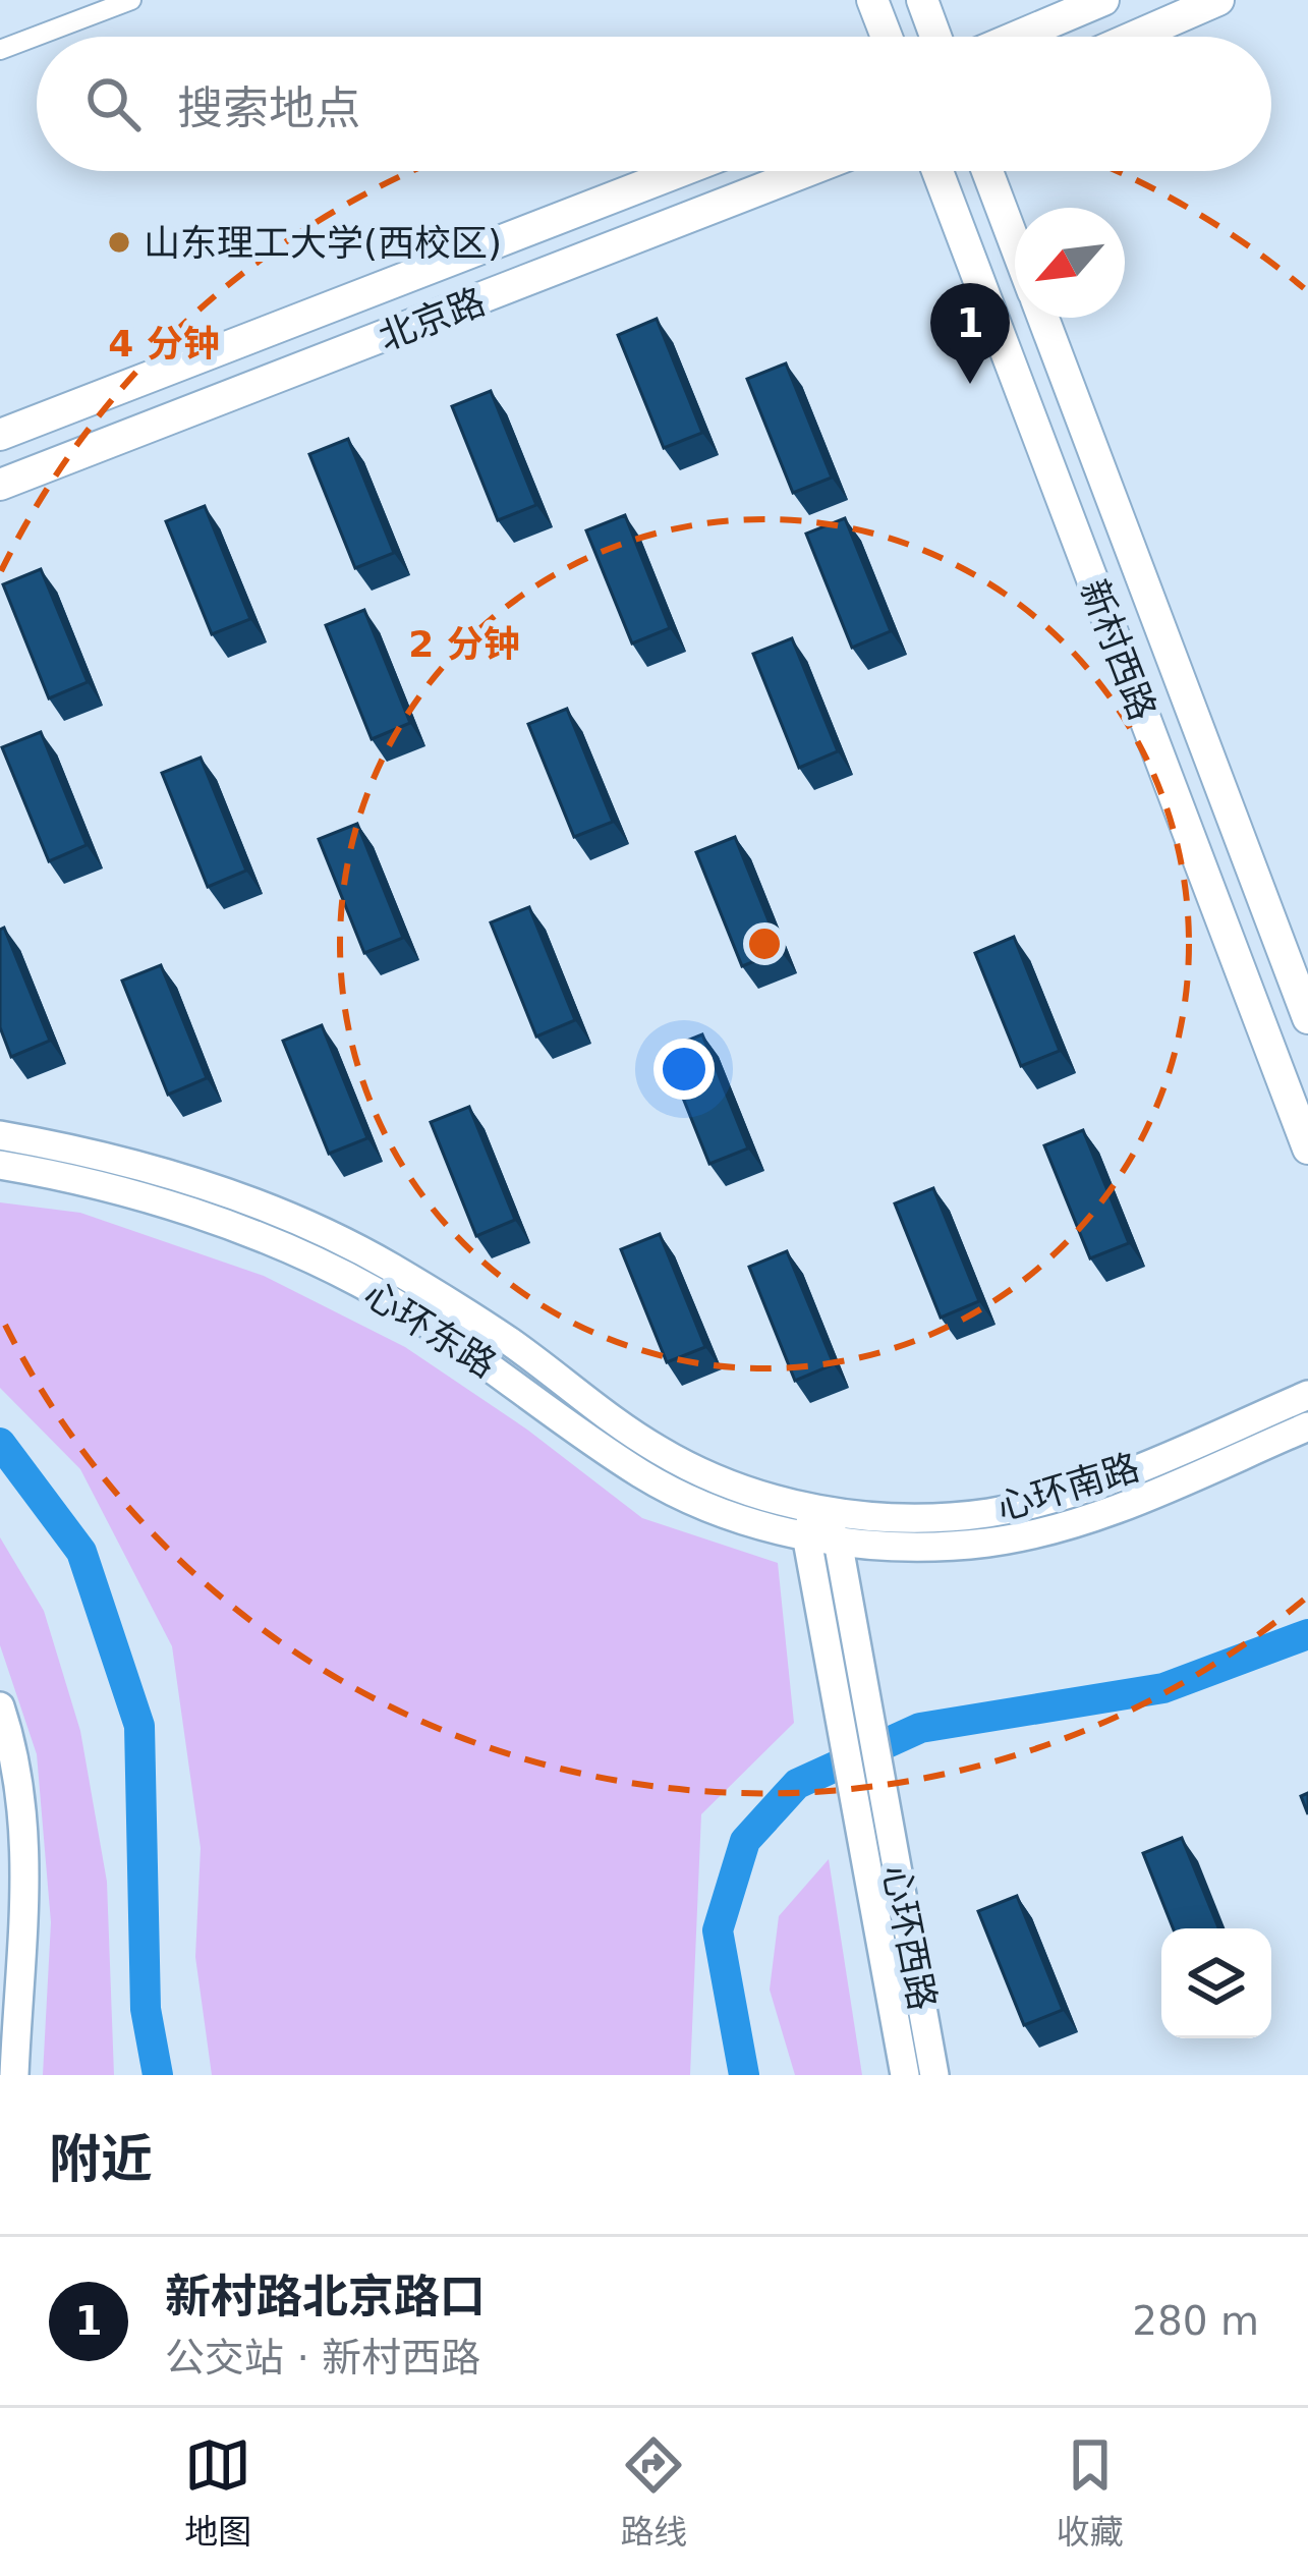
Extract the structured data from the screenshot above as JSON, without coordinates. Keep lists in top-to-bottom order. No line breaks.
{"streets":{"main road":["北京路","新村西路","心环东路","心环南路","心环西路"]},"crossings":[["心环东路","心环南路"],["心环东路","心环西路"],["心环南路","心环西路"]],"places":["山东理工大学(西校区)"],"north":"bottom left","page":{"search":"搜索地点","pins":"1","heading":"附近","list":[{"mark":"1","name":"新村路北京路口","note":"公交站 · 新村西路","value":"280 m"}],"nav":["地图","路线","收藏"]},"rings":["4 分钟","2 分钟"]}
